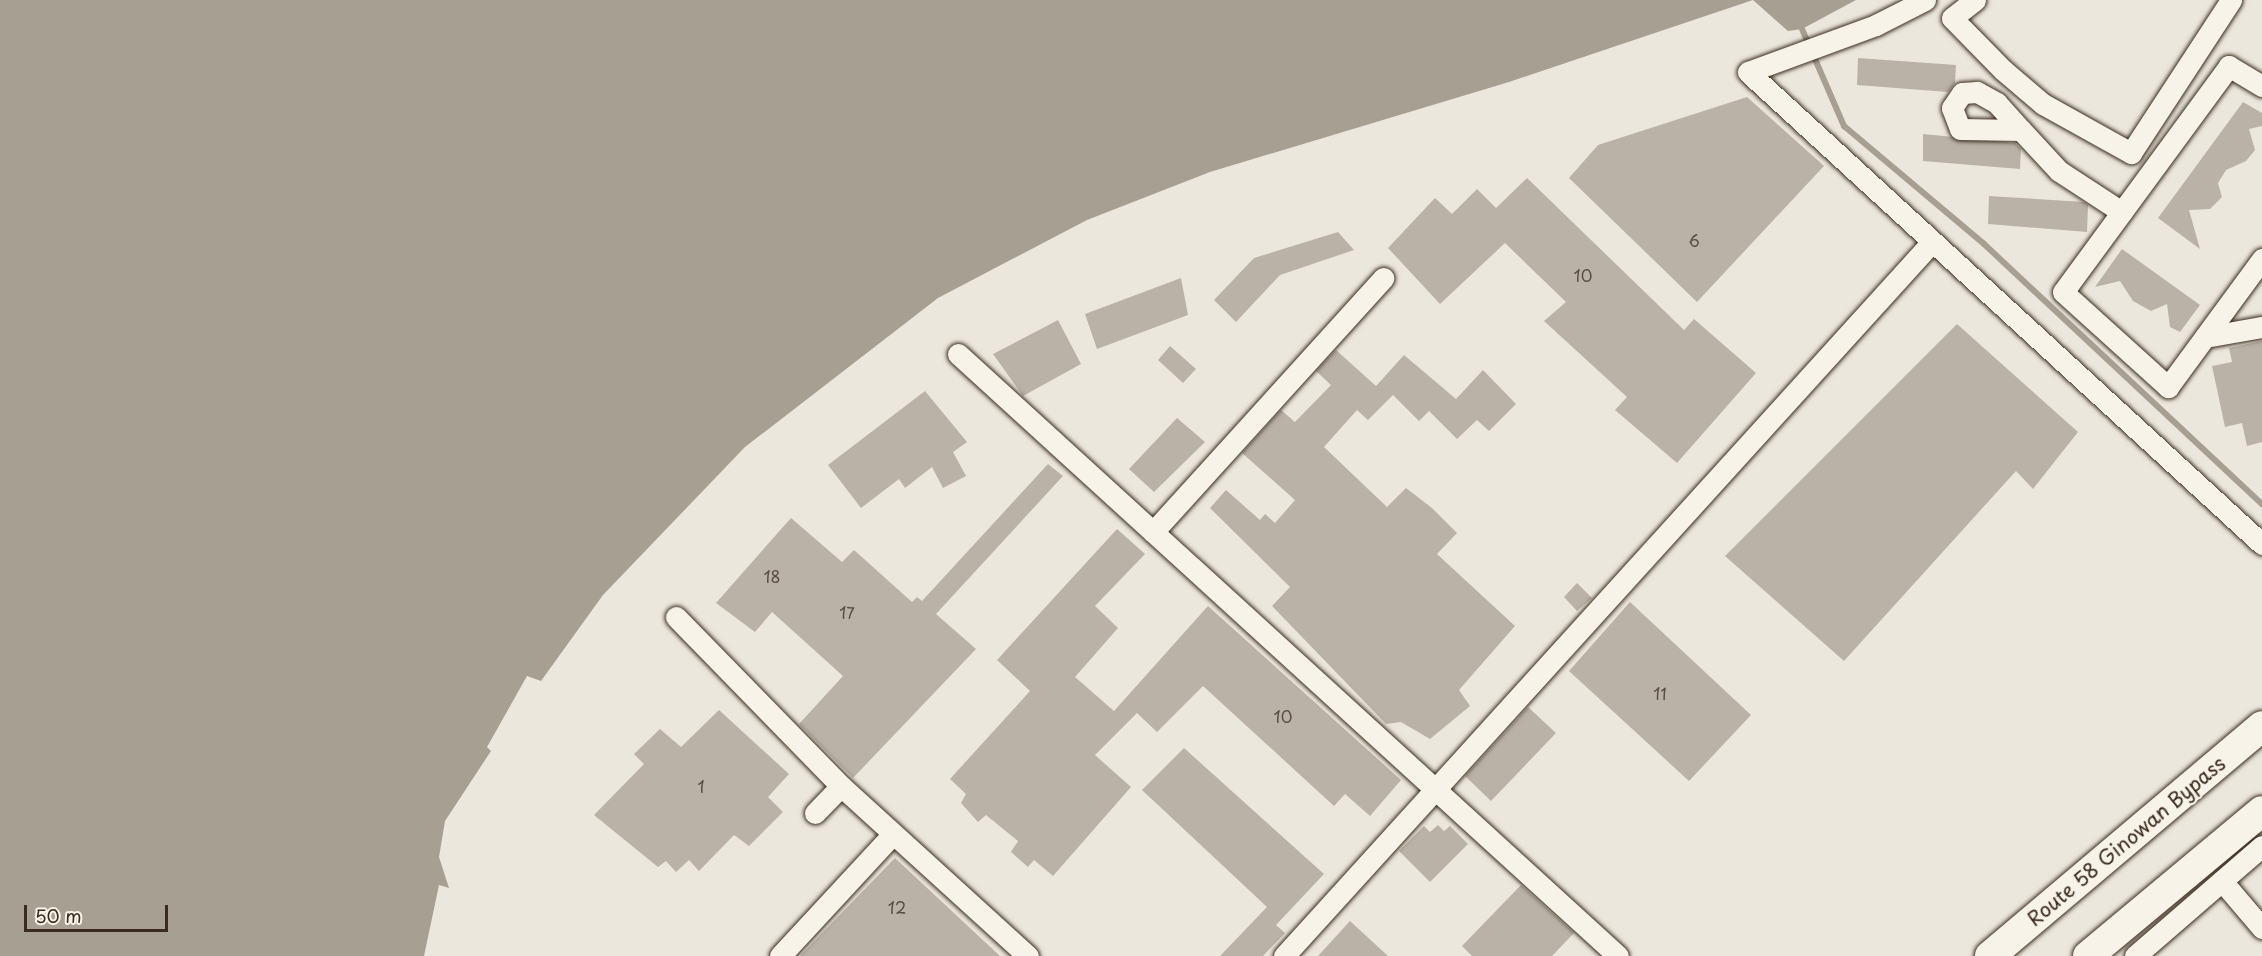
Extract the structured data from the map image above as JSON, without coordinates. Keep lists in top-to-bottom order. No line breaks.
{"streets":{"highway":["Route 58 Ginowan Bypass"]},"house_numbers":["6","10","18","17","11","10","1","12"],"scale_bar":"50 m"}
